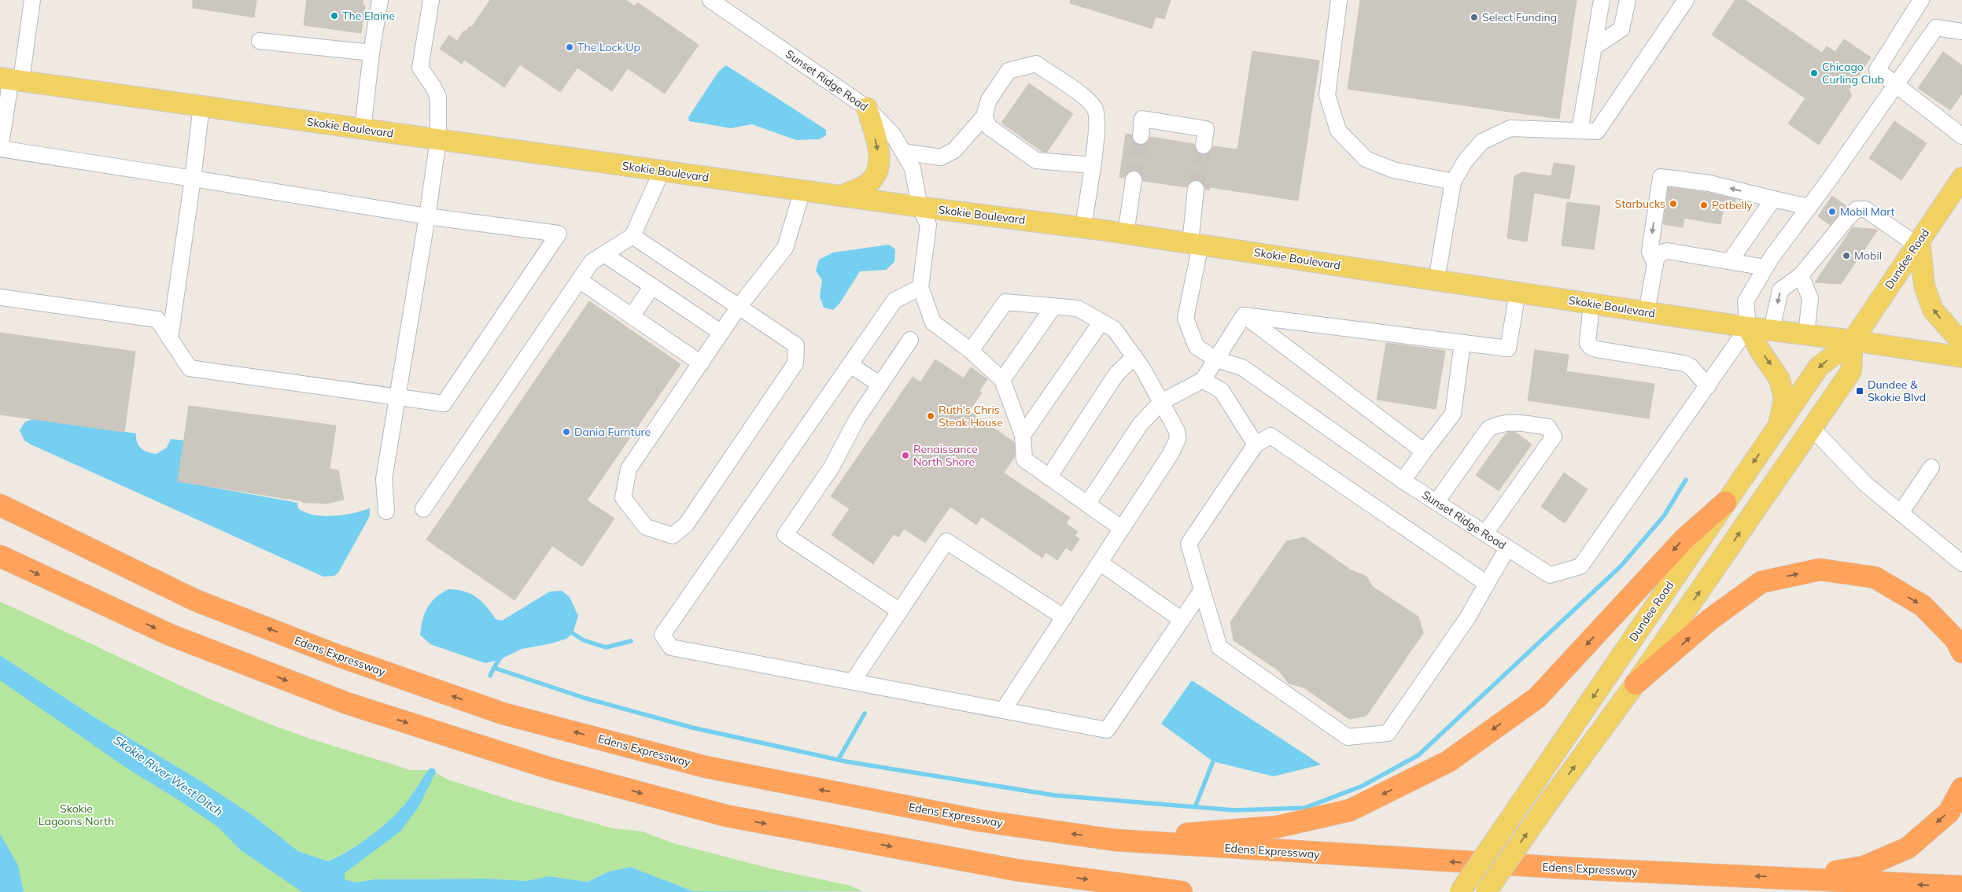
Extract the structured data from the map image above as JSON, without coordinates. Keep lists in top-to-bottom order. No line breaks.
{"streets":{"highway":["Edens Expressway"],"main road":["Skokie Boulevard","Dundee Road"],"street":["Sunset Ridge Road"]},"crossings":[["Sunset Ridge Road","Skokie Boulevard"],["Skokie Boulevard","Dundee Road"]],"water":["Skokie River West Ditch"],"parks":["Skokie Lagoons North"],"places":{"other":["The Elaine","Select Funding","The Lock Up","Chicago Curling Club","Starbucks","Potbelly","Mobil Mart","Mobil","Ruth's Chris Steak House","Dania Furnture","Renaissance North Shore"],"transit":["Dundee & Skokie Blvd"]}}
